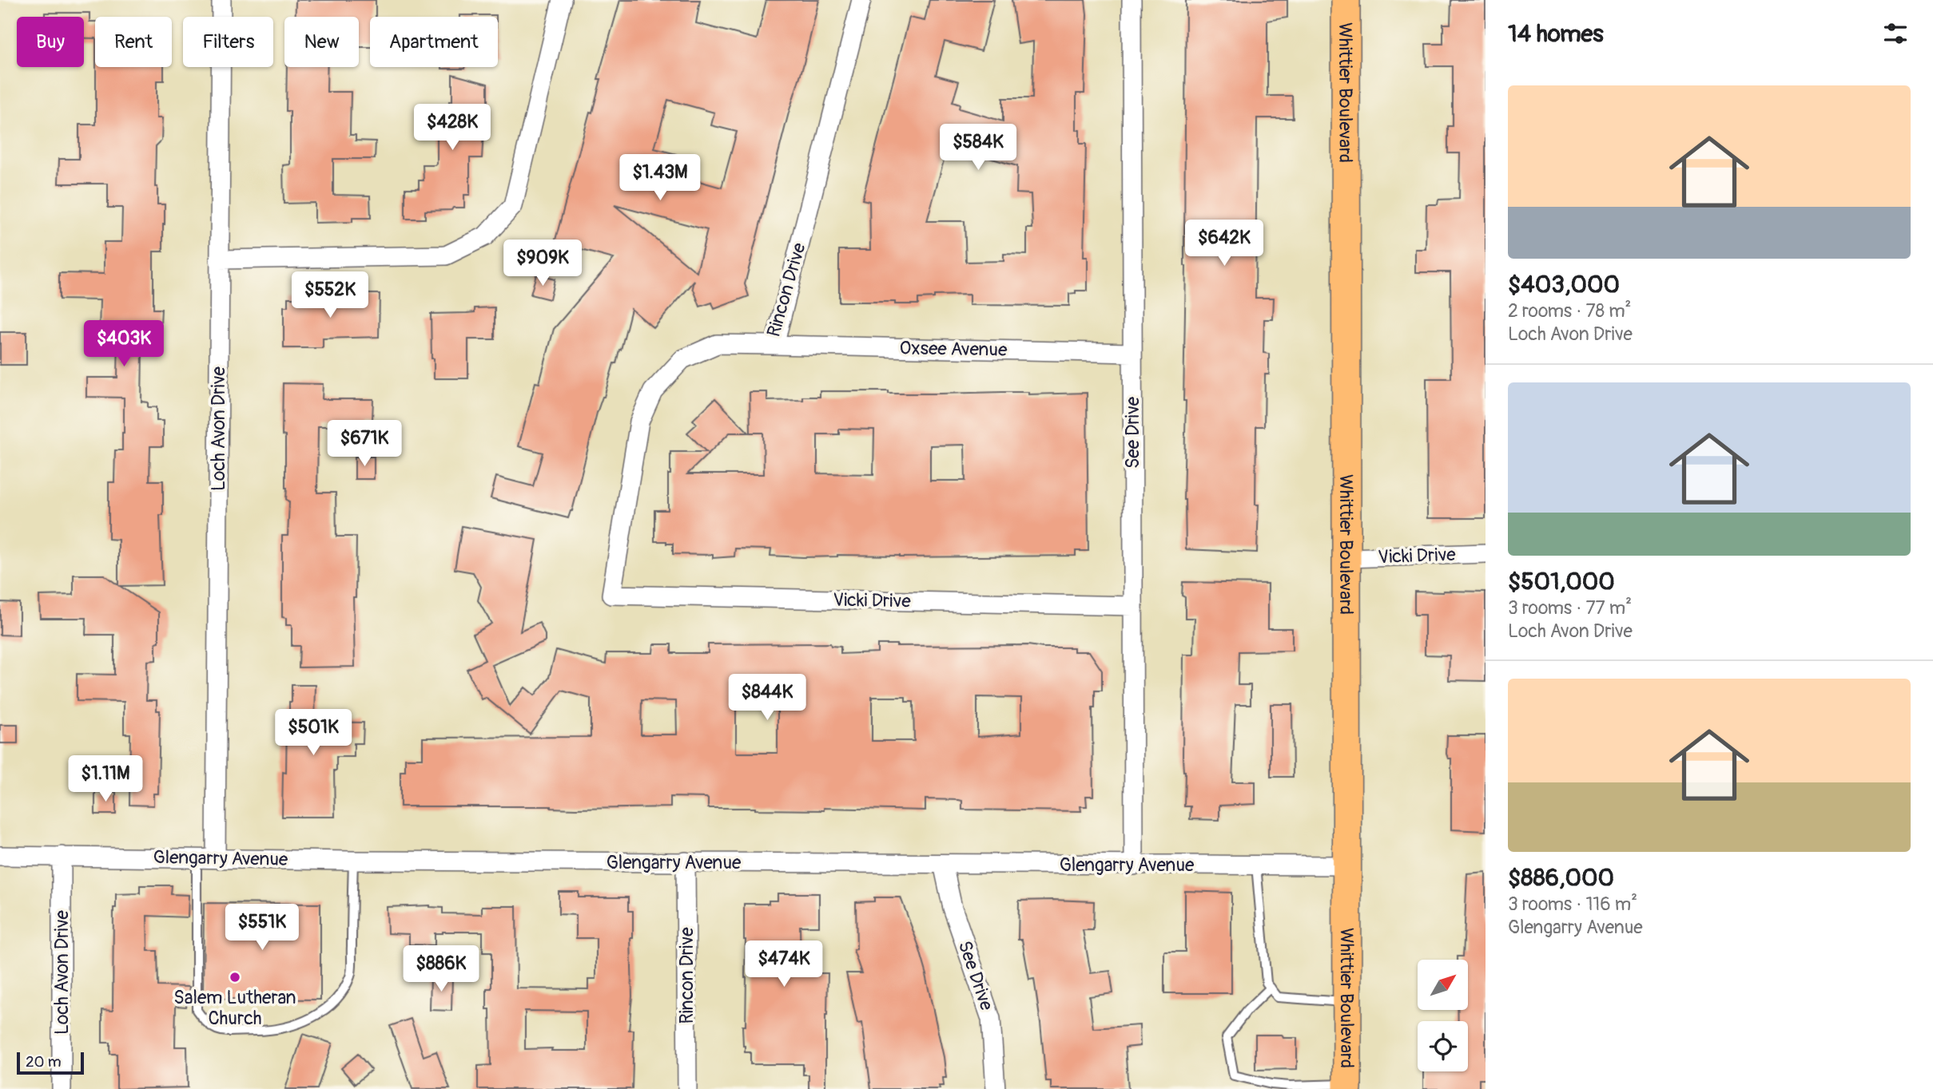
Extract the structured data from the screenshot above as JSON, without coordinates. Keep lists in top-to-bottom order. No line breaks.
{"streets":{"main road":["Whittier Boulevard"],"street":["Rincon Drive","Oxsee Avenue","Loch Avon Drive","See Drive","Vicki Drive","Glengarry Avenue"]},"crossings":[["Whittier Boulevard","Vicki Drive"],["Whittier Boulevard","Glengarry Avenue"],["Rincon Drive","Oxsee Avenue"],["Rincon Drive","Vicki Drive"],["Rincon Drive","Glengarry Avenue"],["Oxsee Avenue","See Drive"],["Loch Avon Drive","Glengarry Avenue"],["See Drive","Vicki Drive"],["See Drive","Glengarry Avenue"]],"places":["Salem Lutheran Church"],"scale_bar":"20 m","north":"top right","page":{"heading":"14 homes","chip":["Buy","Rent","Filters","New","Apartment"],"list":[{"name":"$403,000","note":"2 rooms · 78 m² · Loch Avon Drive"},{"name":"$501,000","note":"3 rooms · 77 m² · Loch Avon Drive"},{"name":"$886,000","note":"3 rooms · 116 m² · Glengarry Avenue"}],"price":["$428K","$584K","$1.43M","$642K","$909K","$552K","$403K","$671K","$844K","$501K","$1.11M","$551K","$474K","$886K"],"scale":"20 m"}}
